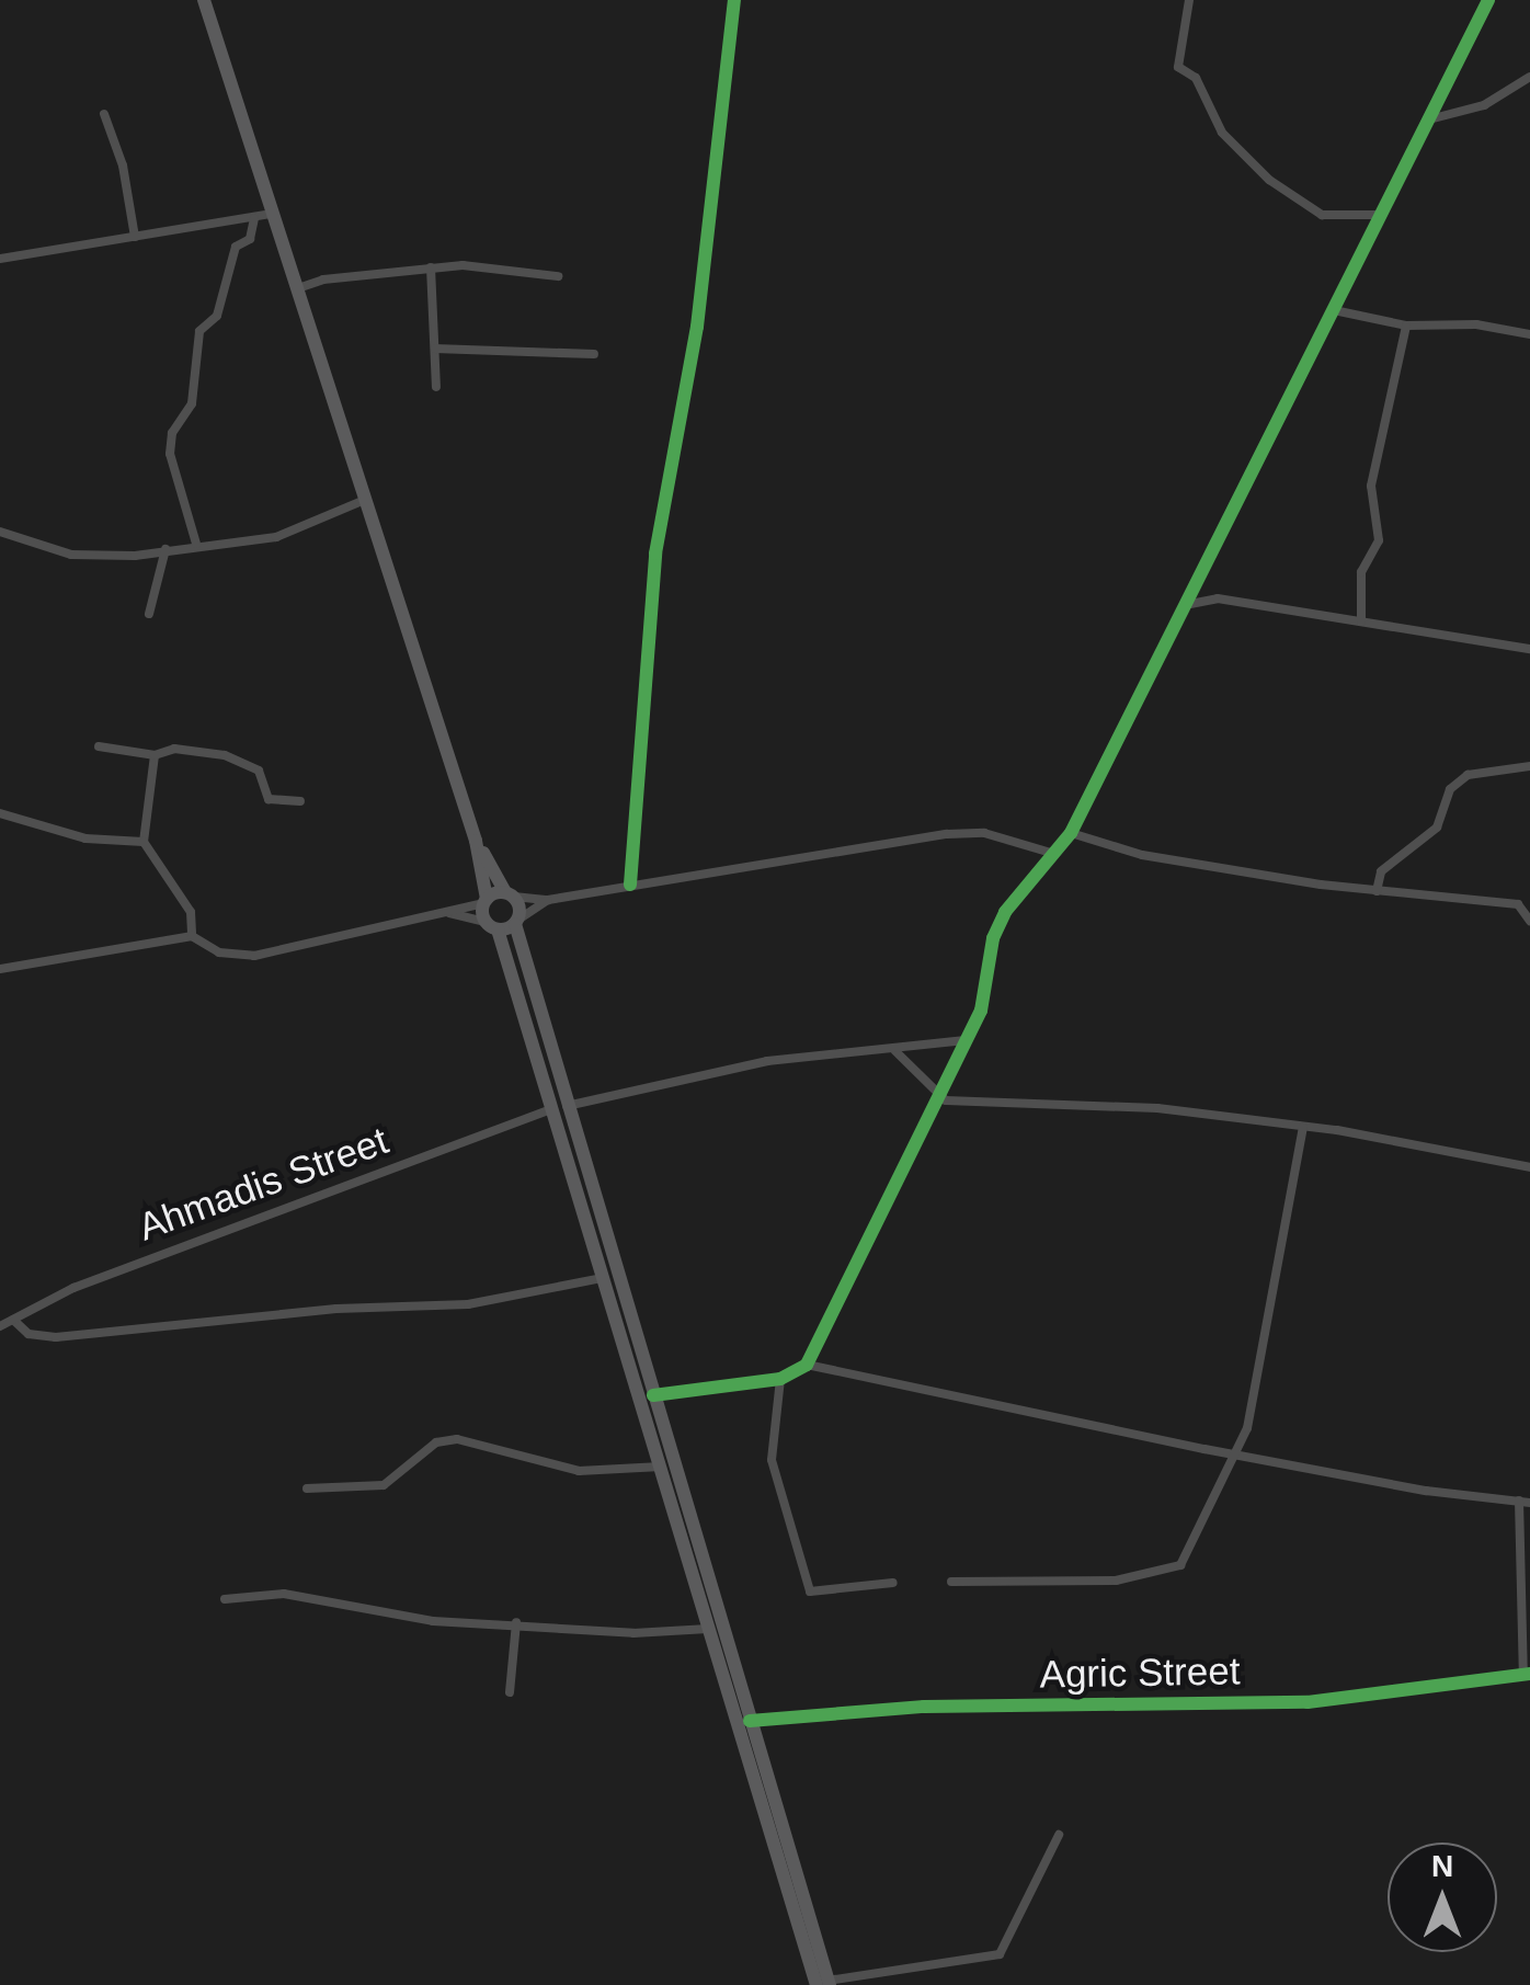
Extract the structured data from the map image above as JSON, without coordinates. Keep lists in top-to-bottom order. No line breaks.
{"streets":{"street":["Ahmadis Street","Agric Street"]},"north":"top"}
